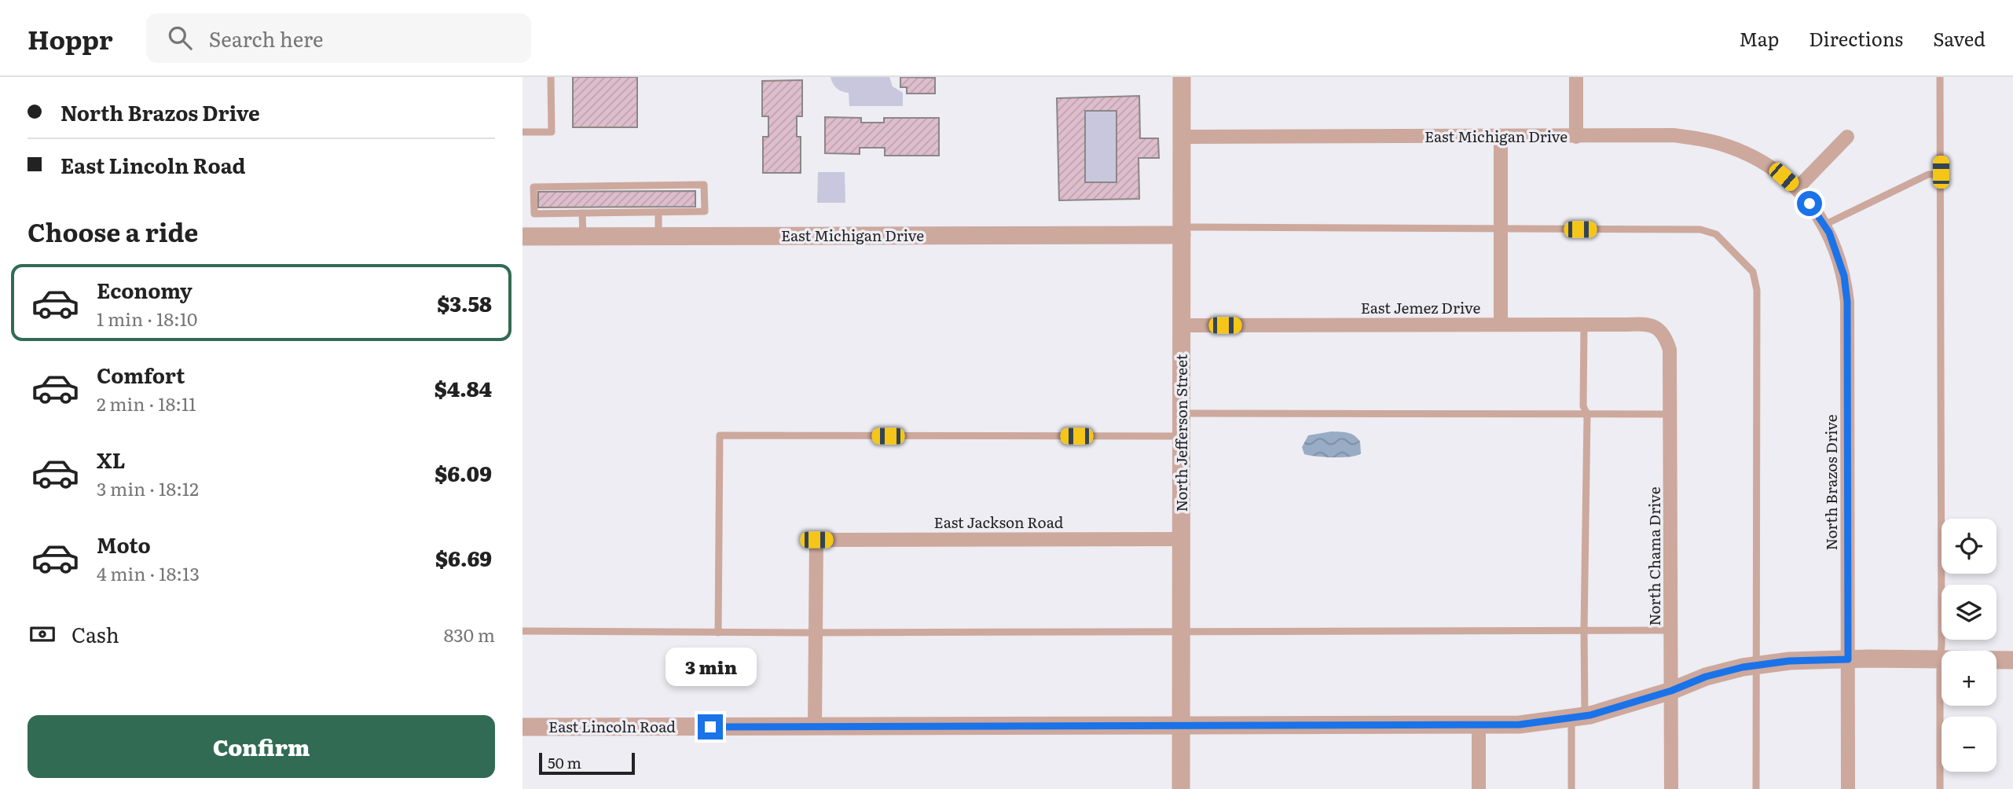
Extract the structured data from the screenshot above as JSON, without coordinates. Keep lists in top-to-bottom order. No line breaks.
{"streets":{"street":["East Michigan Drive","East Jemez Drive","North Jefferson Street","North Brazos Drive","East Jackson Road","North Chama Drive","East Lincoln Road"]},"crossings":[["East Michigan Drive","North Jefferson Street"],["East Michigan Drive","North Brazos Drive"],["East Jemez Drive","North Jefferson Street"],["East Jemez Drive","North Chama Drive"],["North Jefferson Street","East Jackson Road"],["North Jefferson Street","East Lincoln Road"],["North Brazos Drive","East Lincoln Road"],["North Chama Drive","East Lincoln Road"]],"scale_bar":"50 m","page":{"header":"Hoppr","search":"Search here","nav":["Map","Directions","Saved"],"banner":["North Brazos Drive","East Lincoln Road"],"heading":"Choose a ride","list":[{"name":"Economy","note":"1 min · 18:10","value":"$3.58"},{"name":"Comfort","note":"2 min · 18:11","value":"$4.84"},{"name":"XL","note":"3 min · 18:12","value":"$6.09"},{"name":"Moto","note":"4 min · 18:13","value":"$6.69"}],"map_buttons":["+","−"],"pay":["Cash","830 m"],"bubble":"3 min","buttons":"Confirm","scale":"50 m"}}
